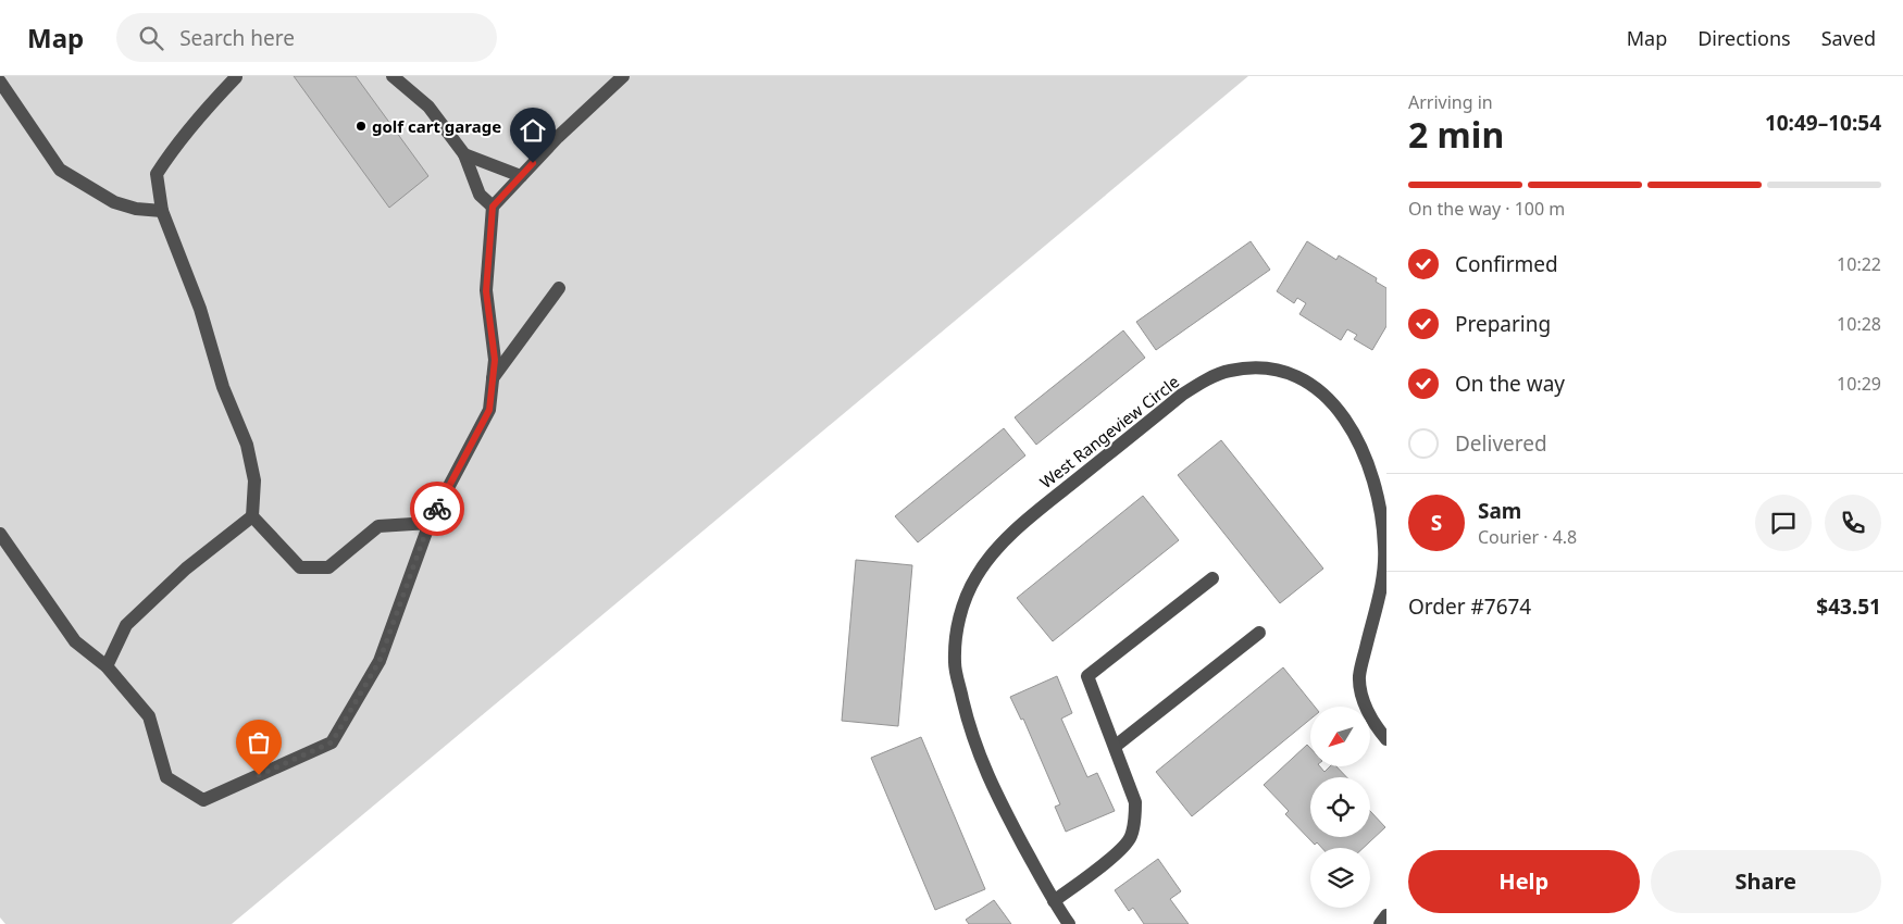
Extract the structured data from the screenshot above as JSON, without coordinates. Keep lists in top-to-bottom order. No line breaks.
{"streets":{"street":["West Rangeview Circle"]},"places":["golf cart garage"],"north":"bottom left","page":{"header":"Map","search":"Search here","nav":["Map","Directions","Saved"],"heading":["2 min","Arriving in","10:49–10:54"],"panel":["Sam","Courier · 4.8","Order #7674","$43.51"],"bar":"On the way · 100 m","list":[["Confirmed","10:22"],["Preparing","10:28"],["On the way","10:29"],"Delivered"],"round":"S","buttons":["Help","Share"]}}
